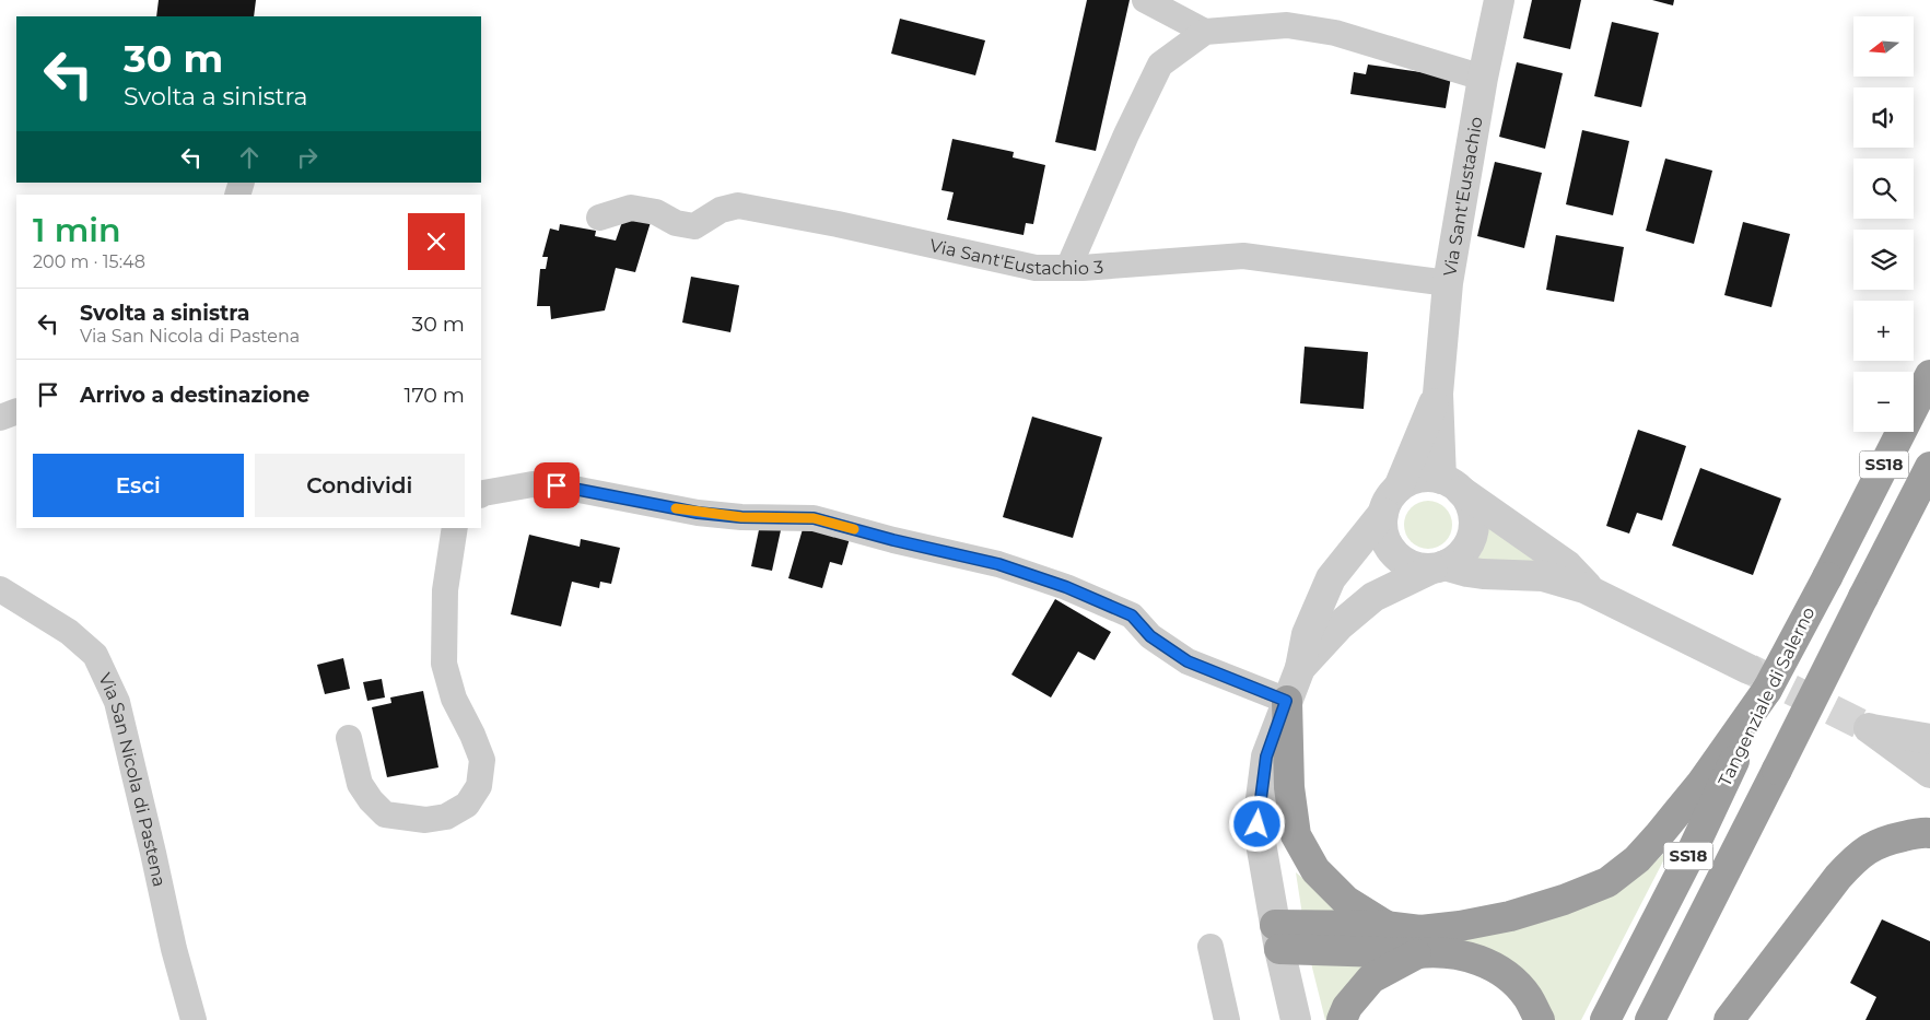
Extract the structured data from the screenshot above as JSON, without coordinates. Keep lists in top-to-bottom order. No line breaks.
{"streets":{"highway":["SS18","Tangenziale di Salerno"],"street":["Via Sant'Eustachio","Via Sant'Eustachio 3","Via San Nicola di Pastena"]},"crossings":[["Via Sant'Eustachio","Via Sant'Eustachio 3"]],"north":"left","page":{"map_buttons":["+","−"],"turn":["30 m","Svolta a sinistra"],"heading":["1 min","200 m · 15:48"],"list":[{"name":"Svolta a sinistra","note":"Via San Nicola di Pastena","value":"30 m"},{"name":"Arrivo a destinazione","value":"170 m"}],"buttons":["Esci","Condividi"]}}
